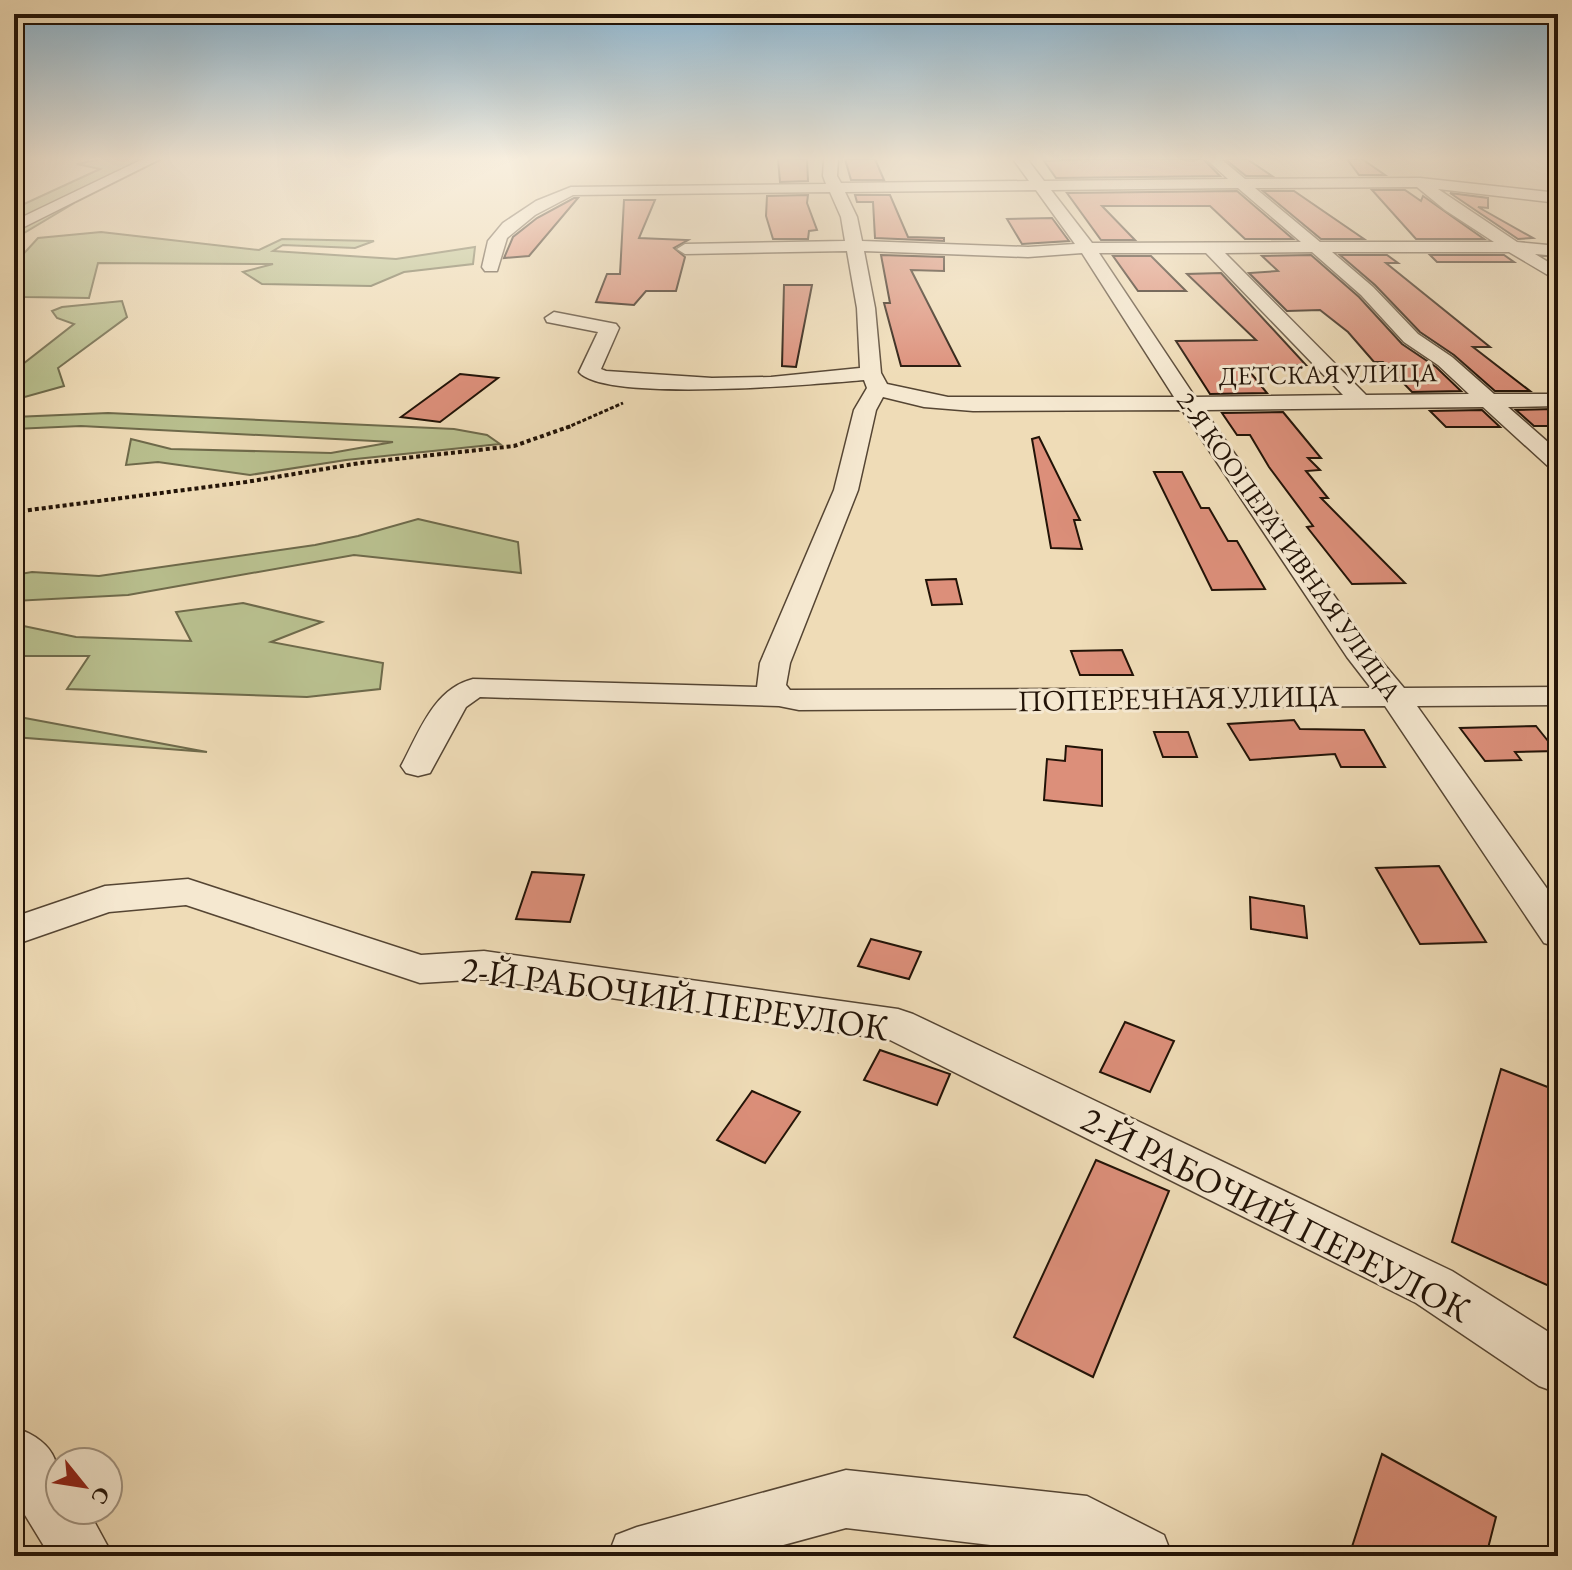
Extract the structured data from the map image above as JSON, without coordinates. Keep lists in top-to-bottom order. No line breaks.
{"streets":{"street":["ДЕТСКАЯ УЛИЦА","2-Я КООПЕРАТИВНАЯ УЛИЦА","ПОПЕРЕЧНАЯ УЛИЦА","2-Й РАБОЧИЙ ПЕРЕУЛОК"]},"crossings":[["ДЕТСКАЯ УЛИЦА","2-Я КООПЕРАТИВНАЯ УЛИЦА"],["2-Я КООПЕРАТИВНАЯ УЛИЦА","ПОПЕРЕЧНАЯ УЛИЦА"]],"north":"bottom right"}
